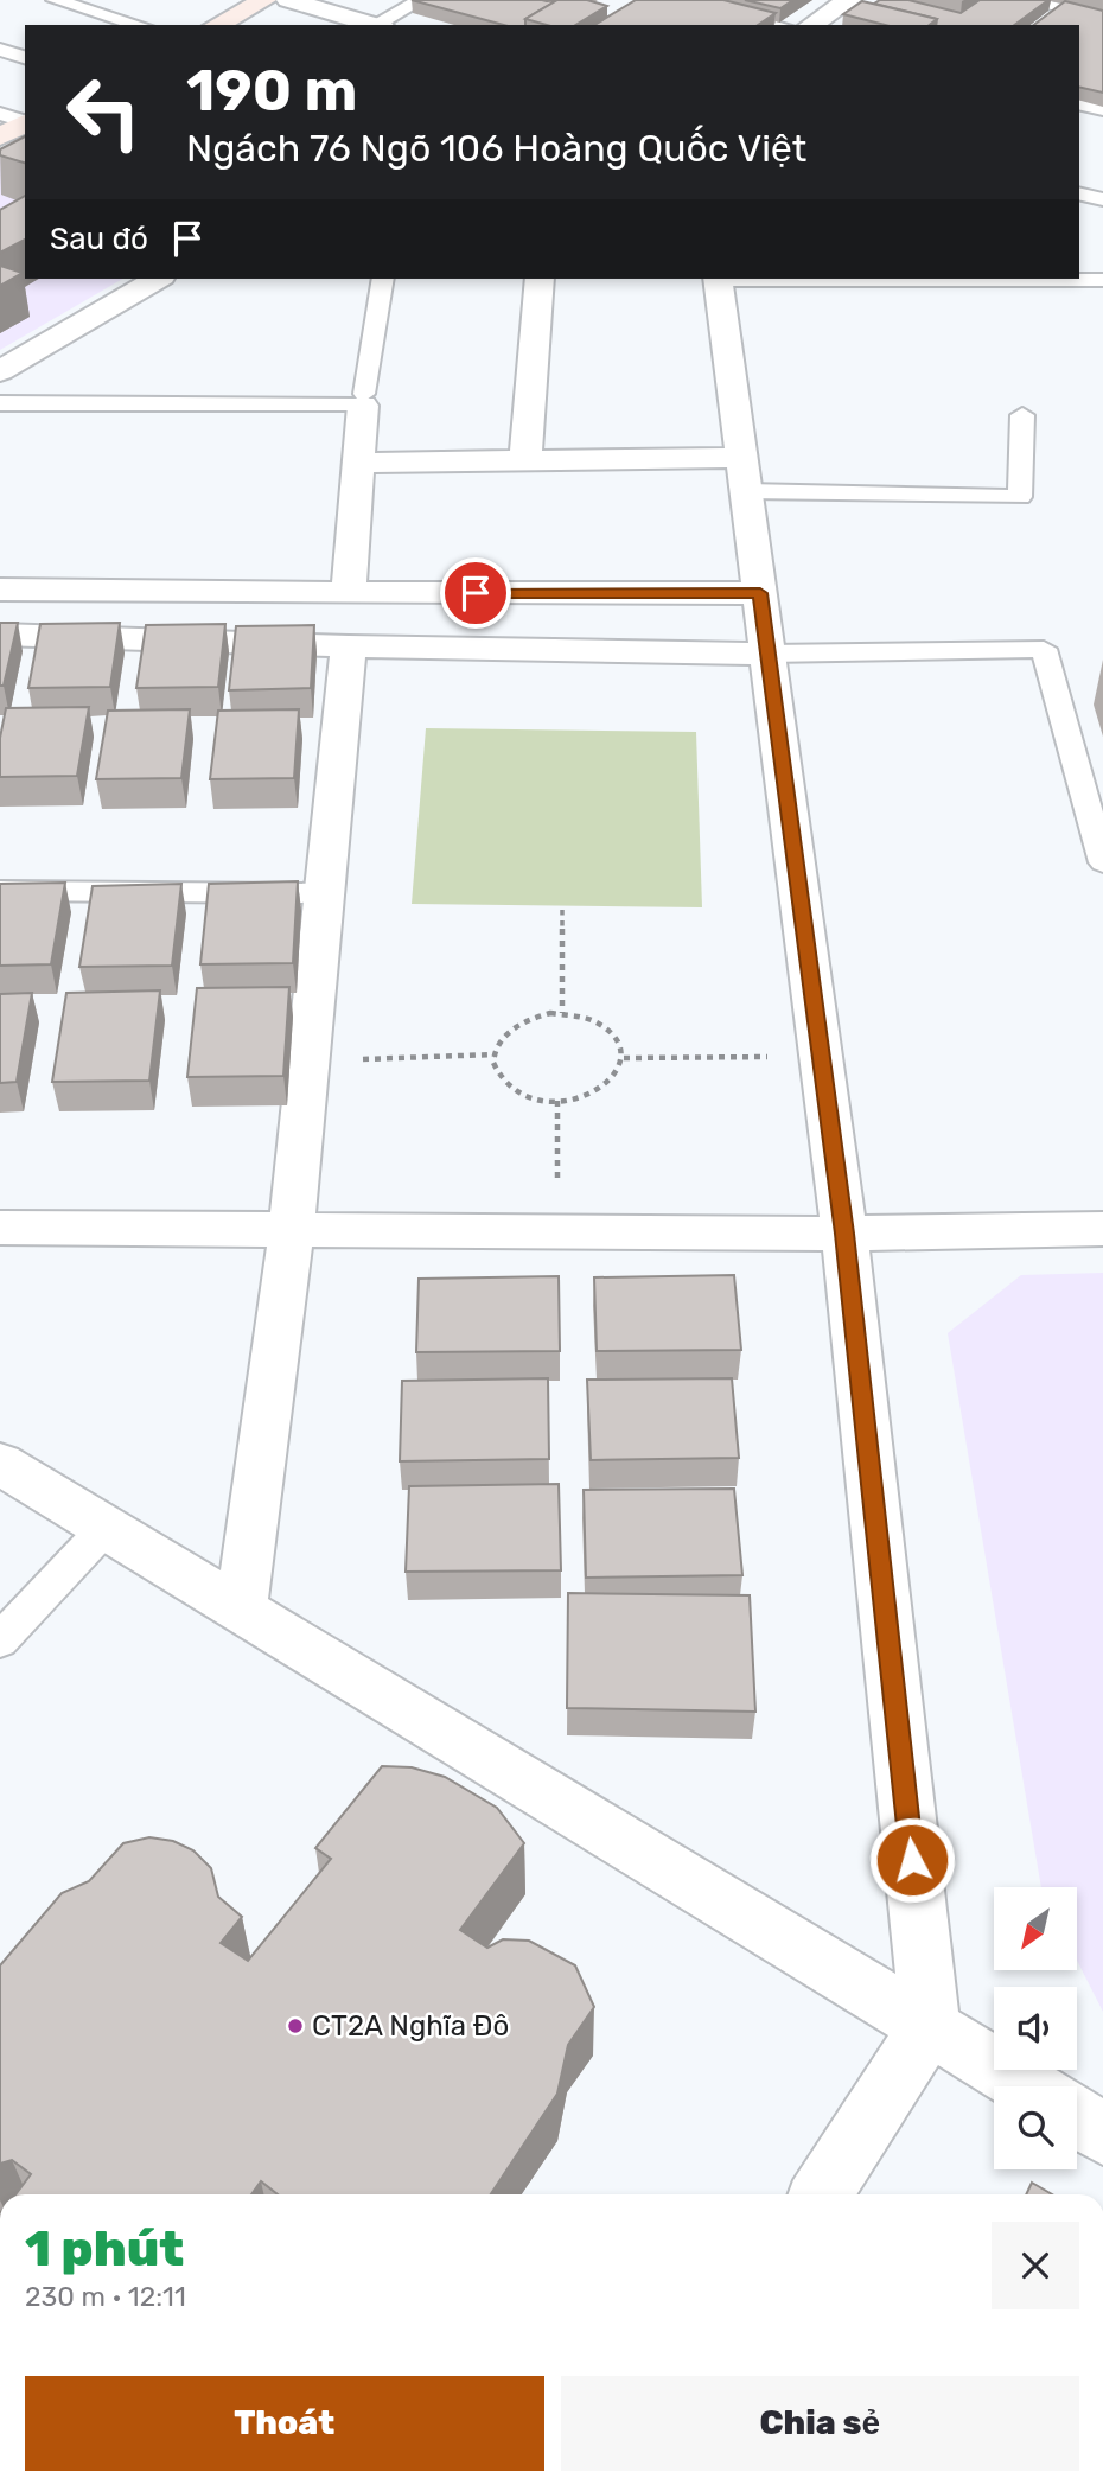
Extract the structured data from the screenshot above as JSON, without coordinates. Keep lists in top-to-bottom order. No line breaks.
{"places":["CT2A Nghĩa Đô"],"north":"bottom left","page":{"turn":["190 m","Ngách 76 Ngõ 106 Hoàng Quốc Việt"],"then":"Sau đó","heading":["1 phút","230 m · 12:11"],"buttons":["Thoát","Chia sẻ"]}}
